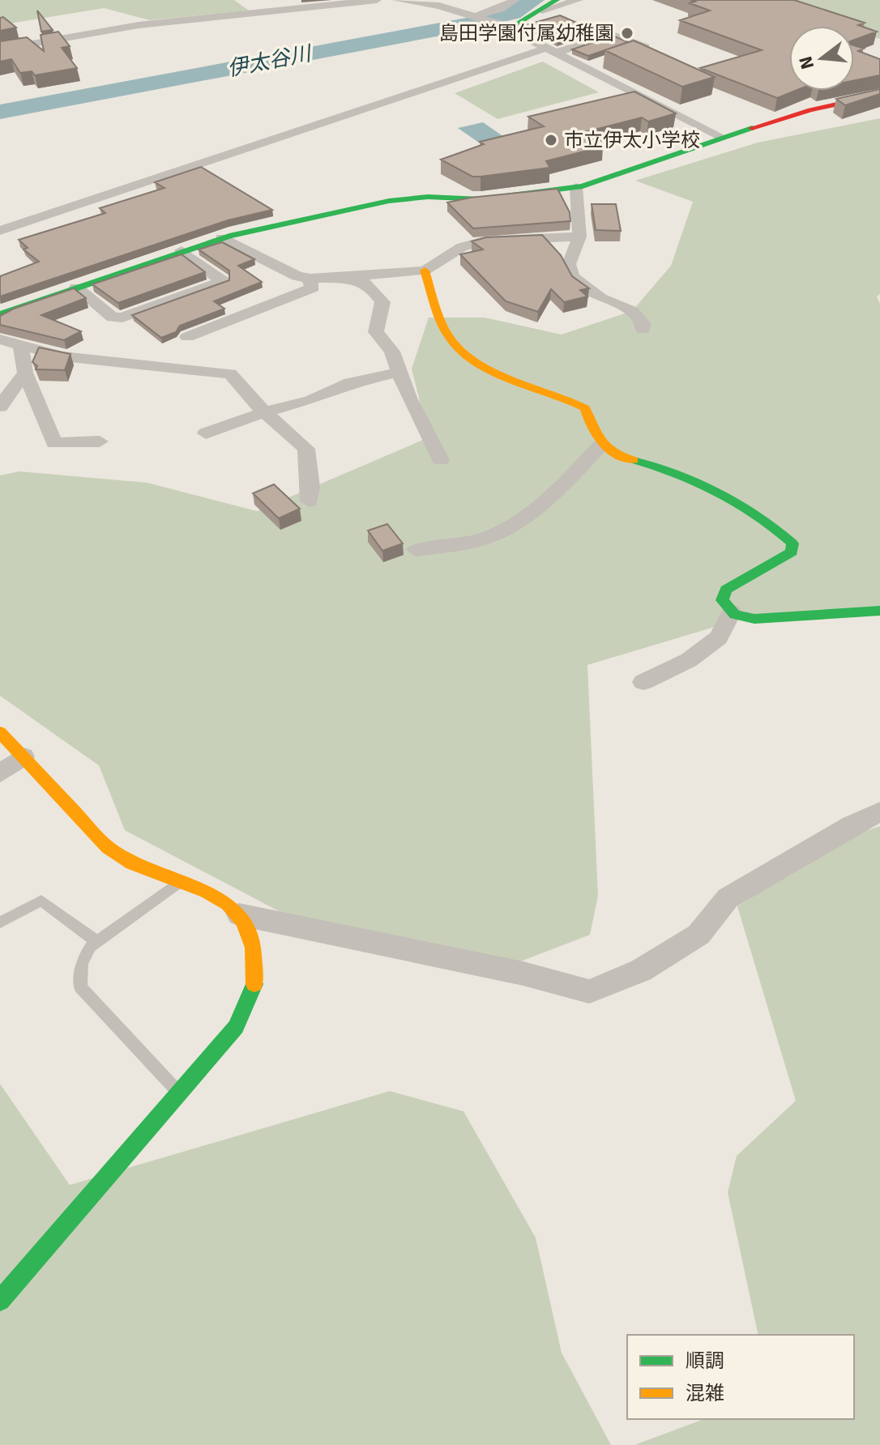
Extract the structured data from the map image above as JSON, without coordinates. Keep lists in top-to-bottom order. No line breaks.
{"water":["伊太谷川"],"places":["島田学園付属幼稚園","市立伊太小学校"],"legend":["順調","混雑"],"north":"left"}
